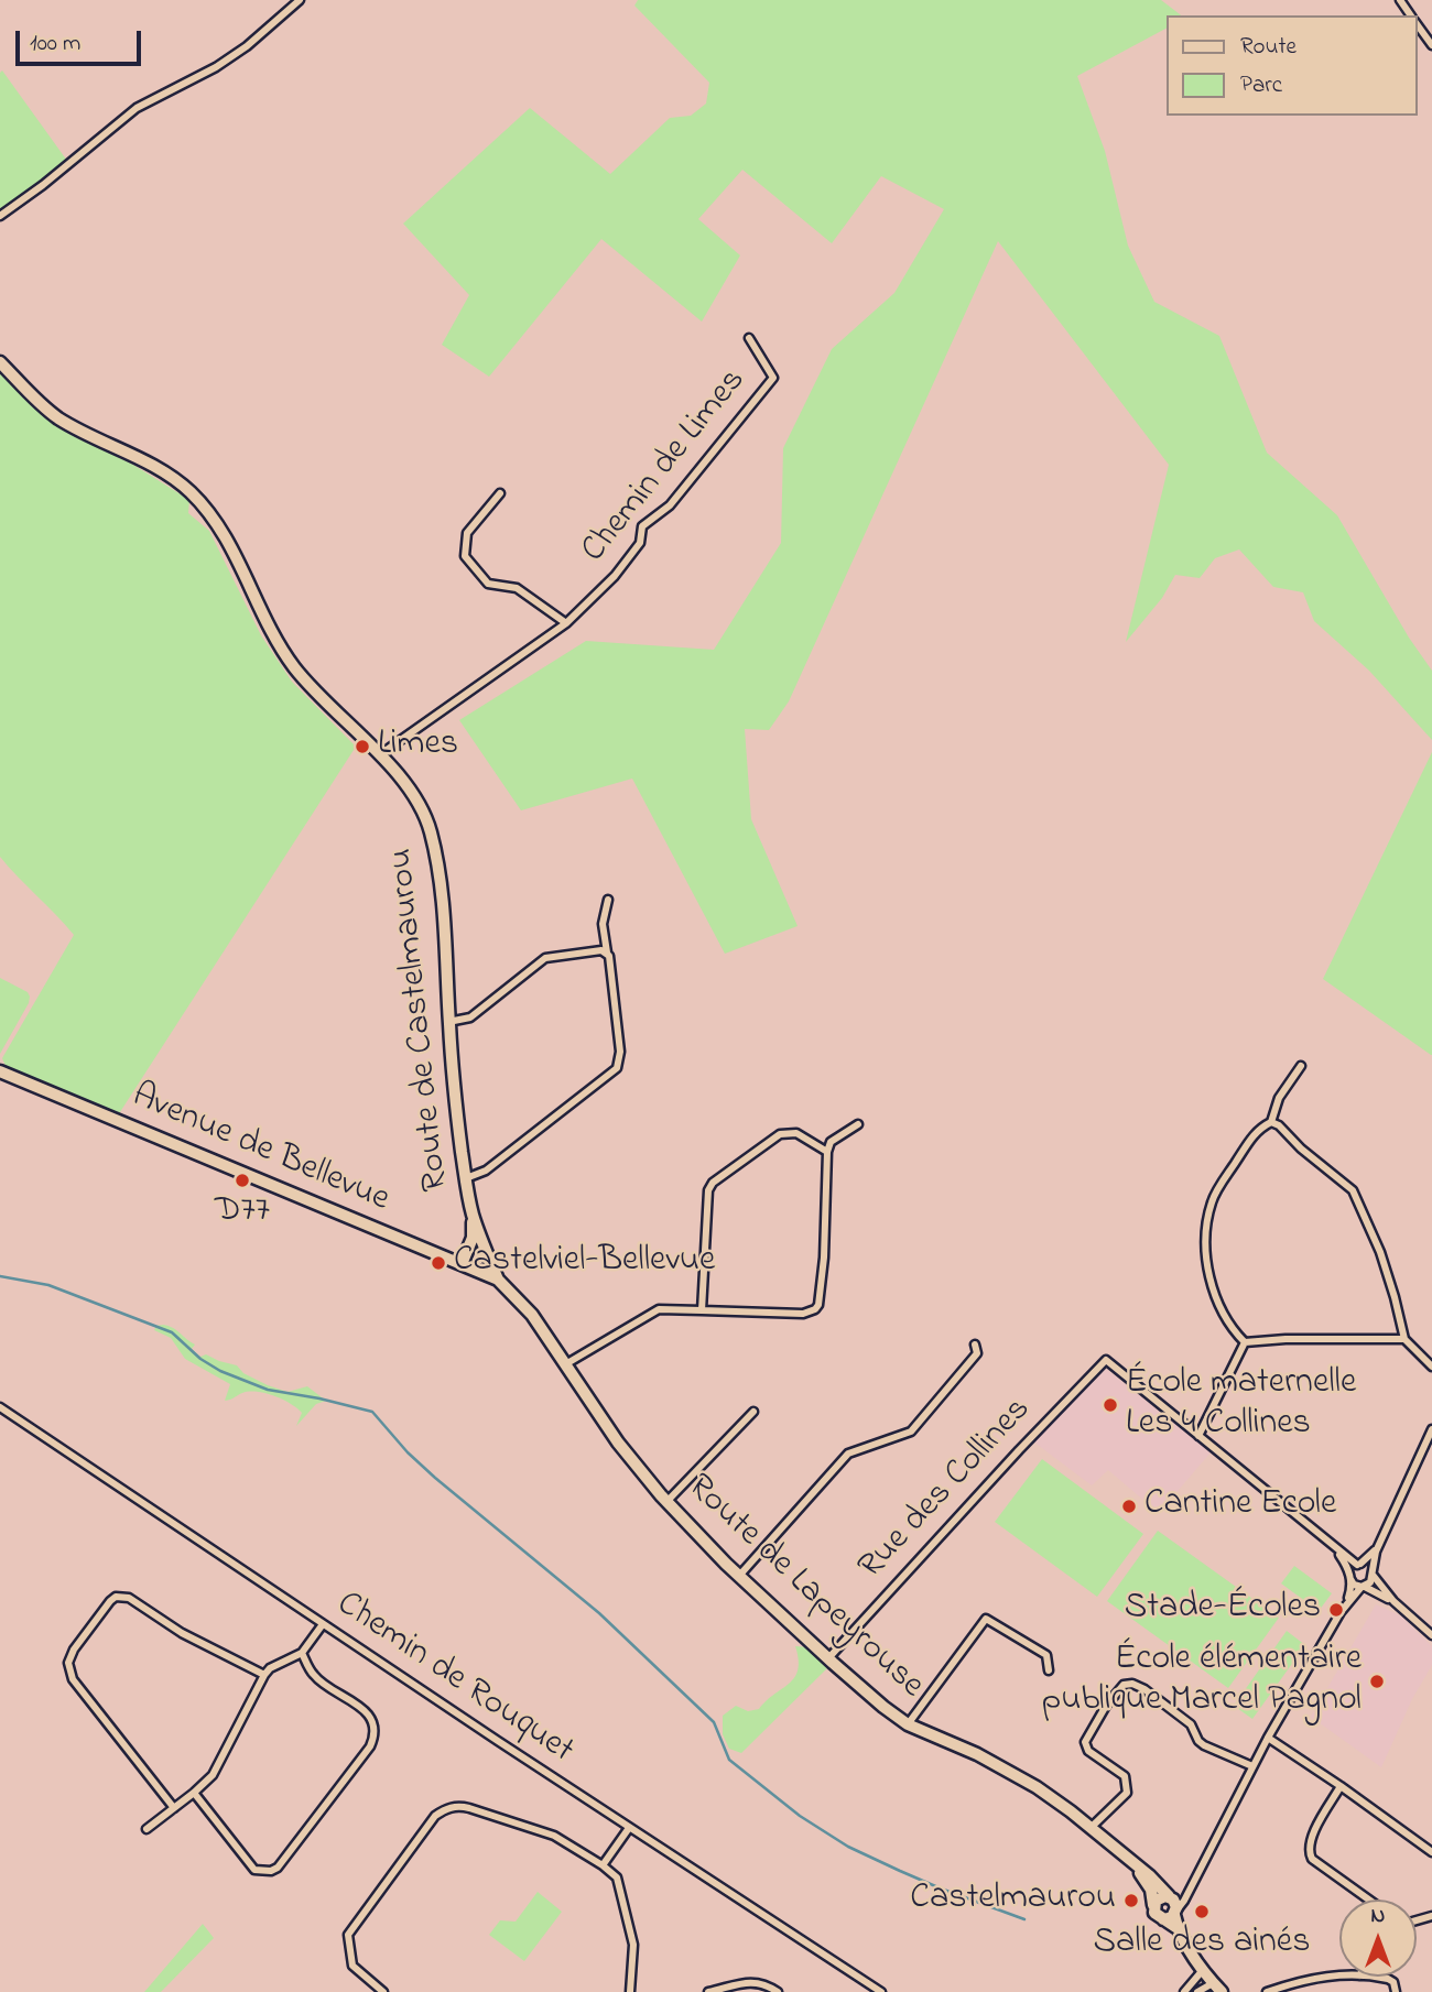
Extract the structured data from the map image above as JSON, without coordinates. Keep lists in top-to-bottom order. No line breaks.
{"streets":{"street":["Chemin de Limes","Route de Castelmaurou","Avenue de Bellevue","Rue des Collines","Route de Lapeyrouse","Chemin de Rouquet"]},"crossings":[["Route de Castelmaurou","Avenue de Bellevue"],["Route de Castelmaurou","Route de Lapeyrouse"],["Avenue de Bellevue","Route de Lapeyrouse"],["Rue des Collines","Route de Lapeyrouse"]],"places":["Limes","D77","Castelviel-Bellevue","École maternelle Les 4 Collines","Cantine Ecole","Stade-Écoles","École élémentaire publique Marcel Pagnol","Castelmaurou","Salle des ainés"],"legend":["Route","Parc"],"scale_bar":"100 m","north":"top"}
